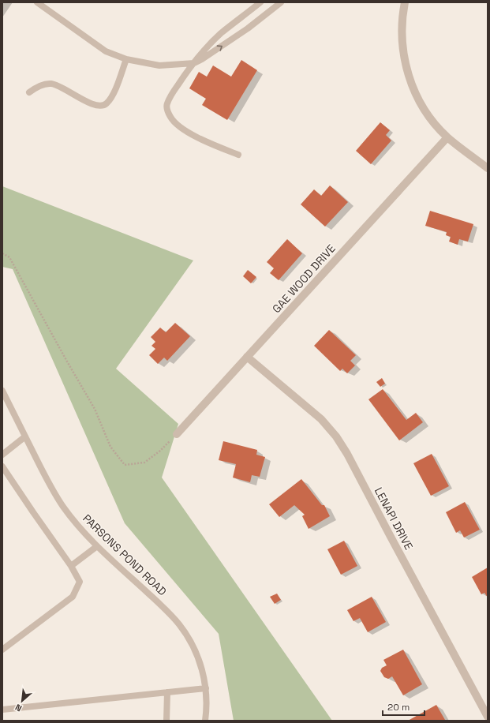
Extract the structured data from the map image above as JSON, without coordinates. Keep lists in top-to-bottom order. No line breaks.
{"streets":{"street":["GAE WOOD DRIVE","LENAPI DRIVE"],"lane":["PARSONS POND ROAD"]},"crossings":[["GAE WOOD DRIVE","LENAPI DRIVE"]],"scale_bar":"20 m","north":"bottom left"}
